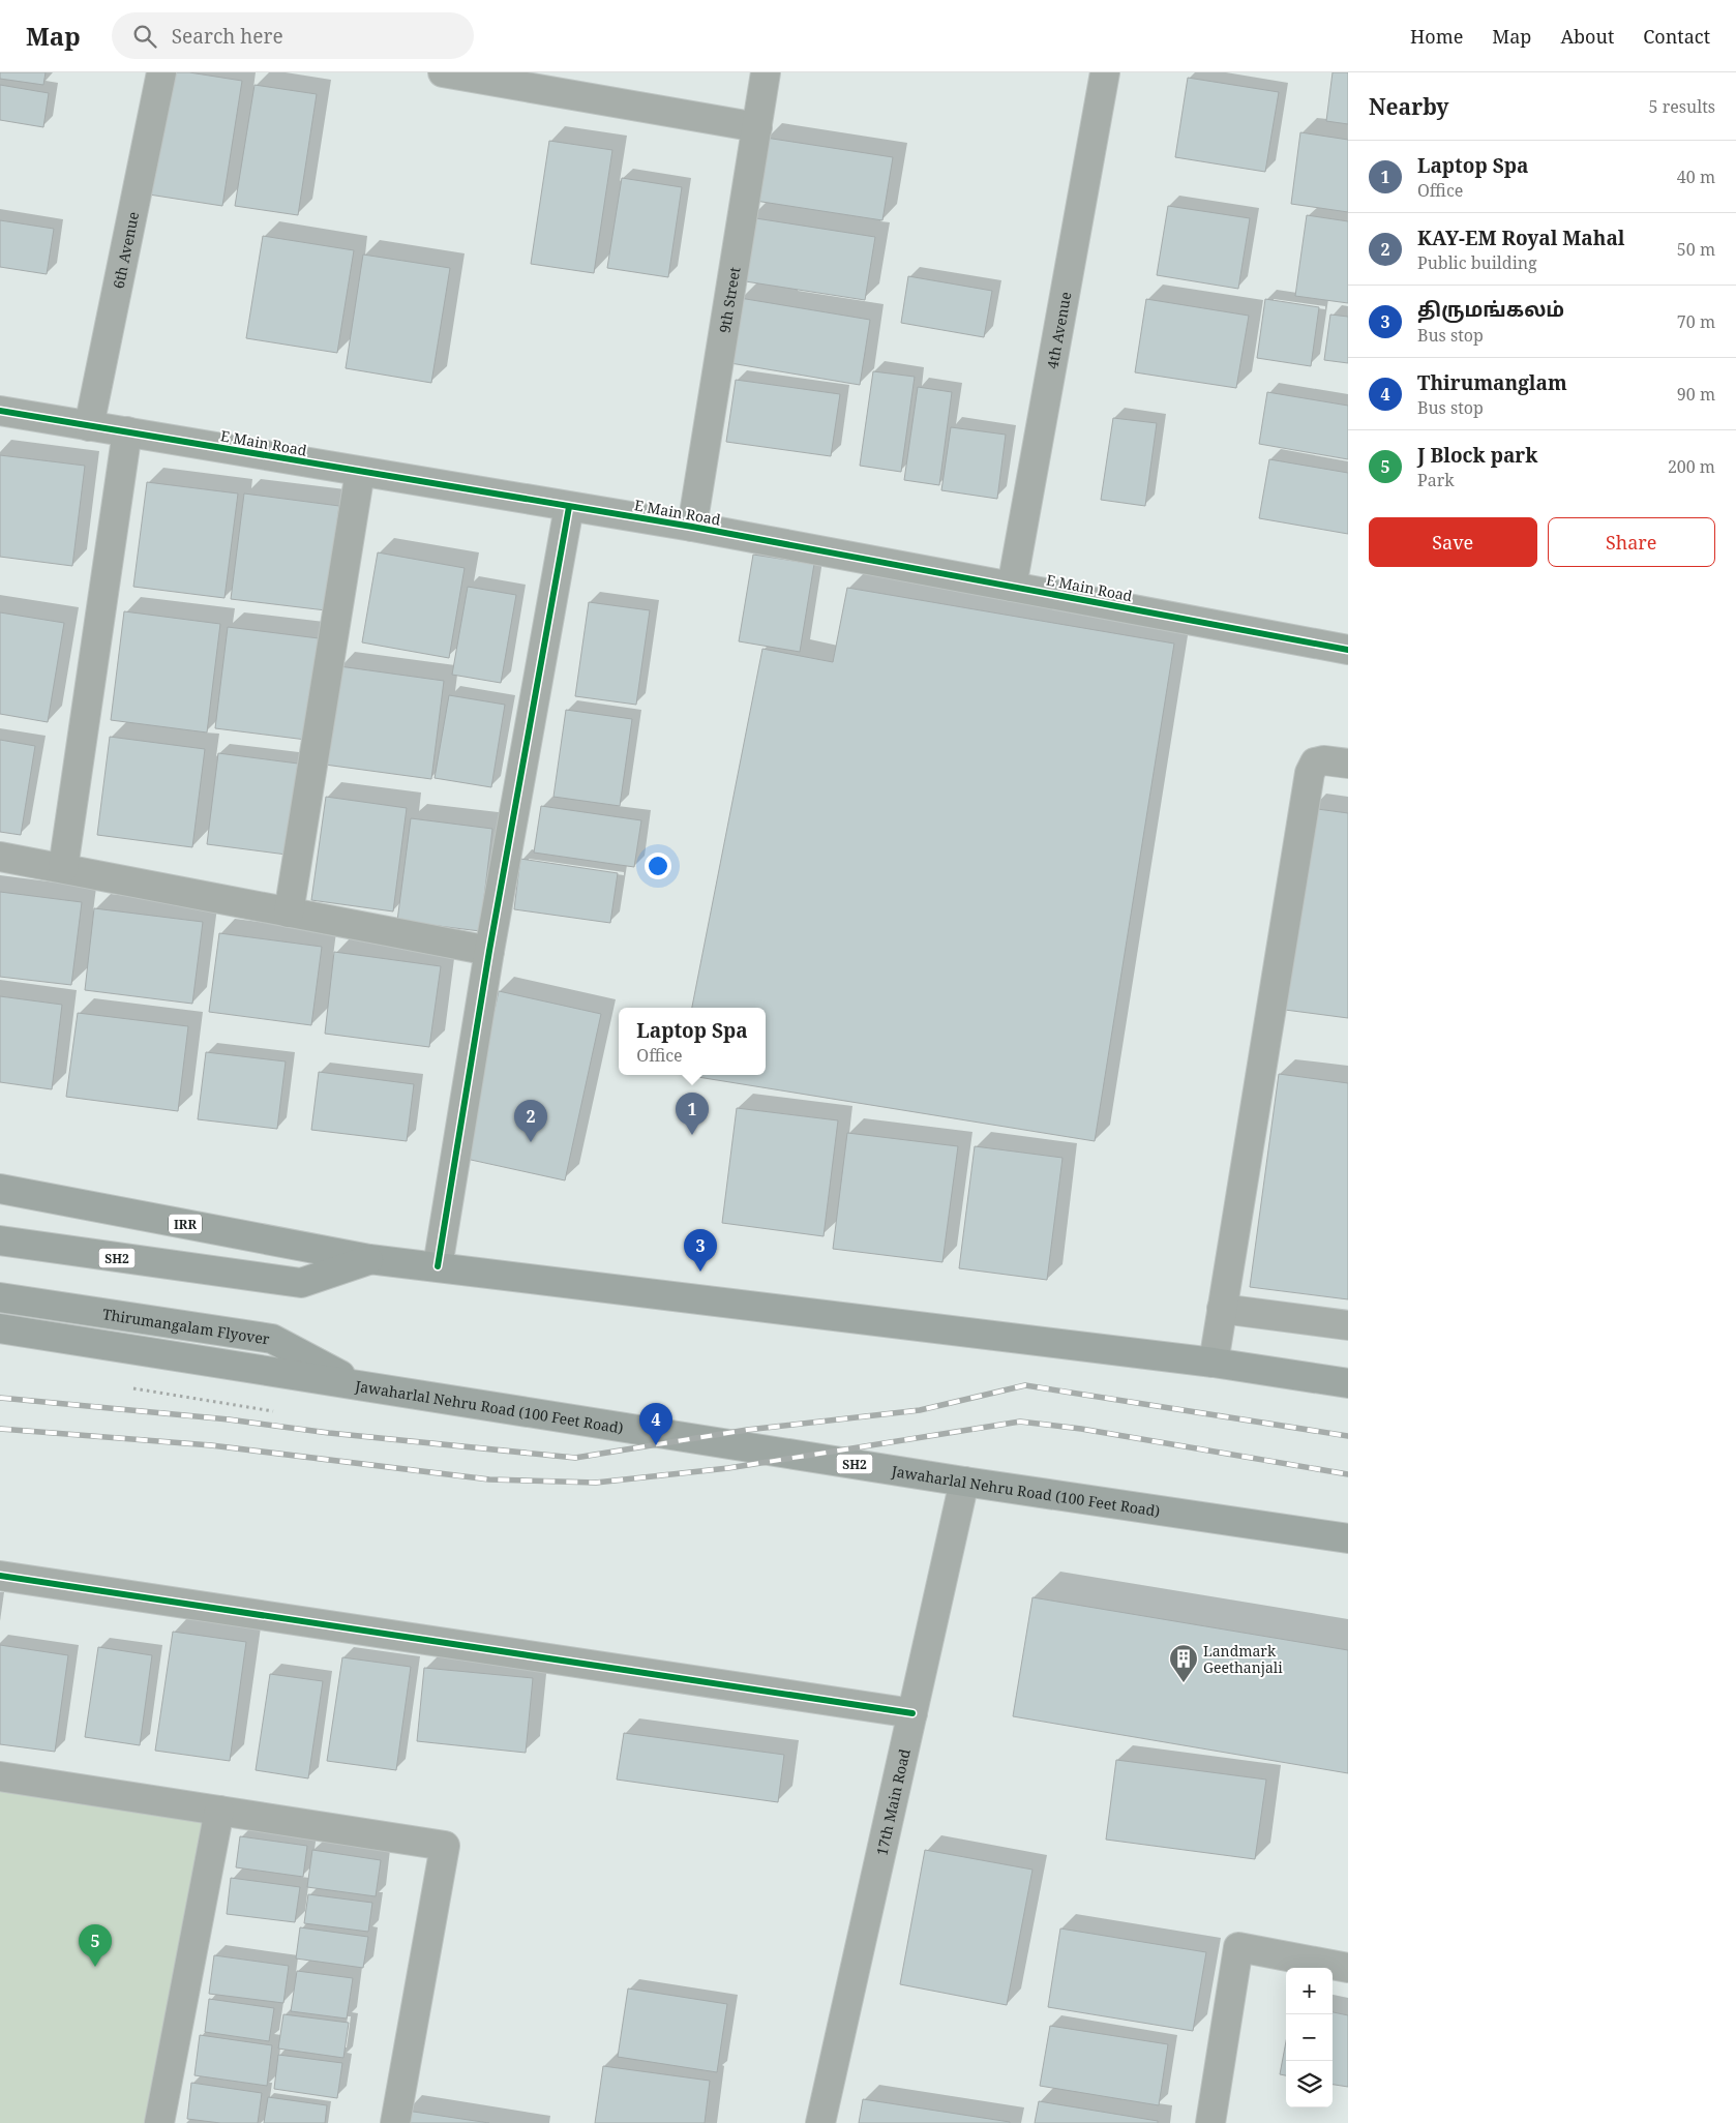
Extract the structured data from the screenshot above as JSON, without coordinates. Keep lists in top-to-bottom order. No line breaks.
{"streets":{"main road":["IRR","SH2","Thirumangalam Flyover","Jawaharlal Nehru Road (100 Feet Road)"],"street":["6th Avenue","9th Street","4th Avenue","E Main Road","17th Main Road"]},"crossings":[["6th Avenue","E Main Road"],["9th Street","E Main Road"],["4th Avenue","E Main Road"],["IRR","SH2"],["Thirumangalam Flyover","Jawaharlal Nehru Road (100 Feet Road)"],["Jawaharlal Nehru Road (100 Feet Road)","17th Main Road"]],"places":{"building":["Landmark Geethanjali"]},"page":{"header":"Map","search":"Search here","nav":["Home","Map","About","Contact"],"heading":["Nearby","5 results"],"list":[{"mark":"1","name":"Laptop Spa","note":"Office","value":"40 m"},{"mark":"2","name":"KAY-EM Royal Mahal","note":"Public building","value":"50 m"},{"mark":"3","name":"திருமங்கலம்","note":"Bus stop","value":"70 m"},{"mark":"4","name":"Thirumanglam","note":"Bus stop","value":"90 m"},{"mark":"5","name":"J Block park","note":"Park","value":"200 m"}],"buttons":["Save","Share"],"popup":["Laptop Spa","Office"],"pins":["1","2","3","4","5"],"map_buttons":["+","−"]}}
